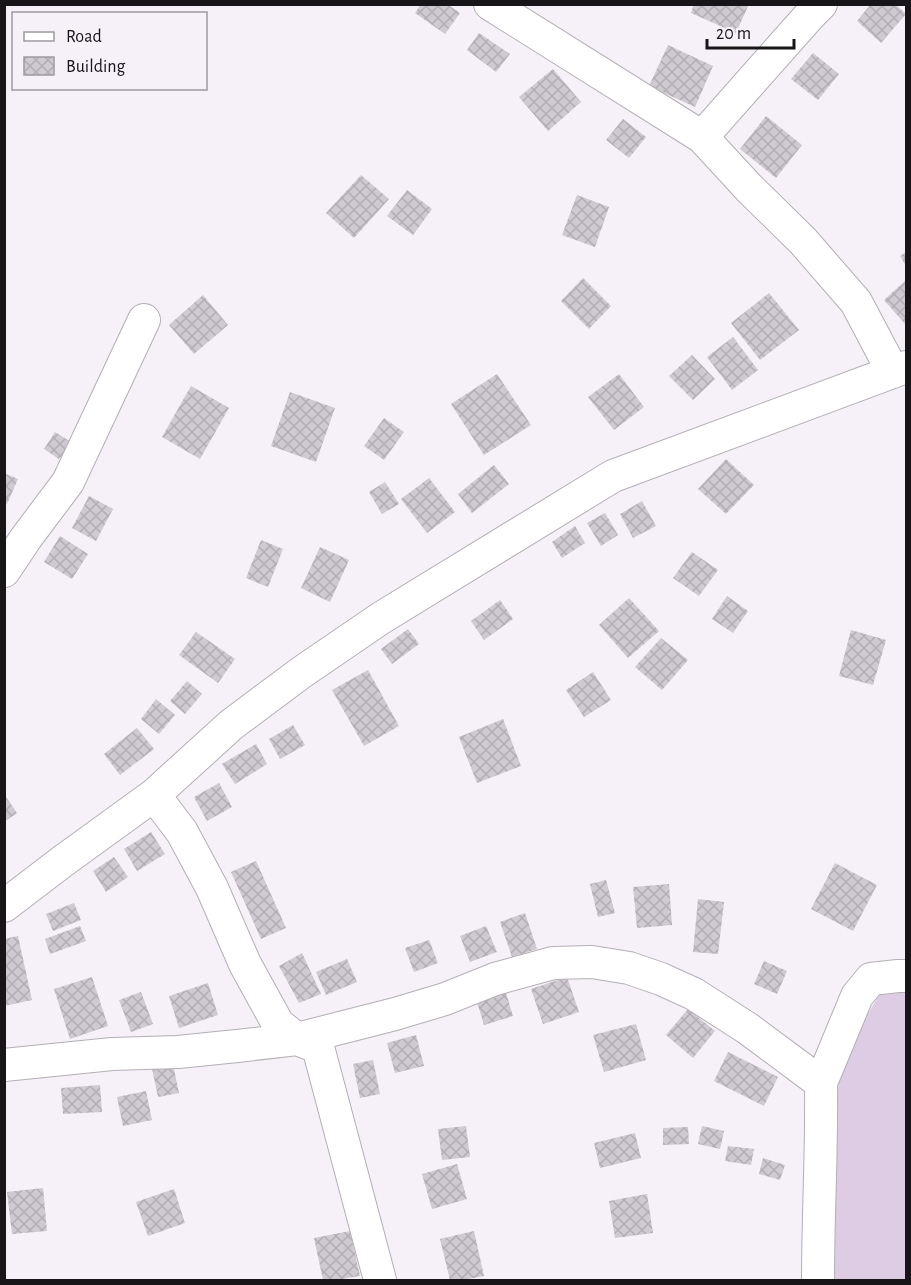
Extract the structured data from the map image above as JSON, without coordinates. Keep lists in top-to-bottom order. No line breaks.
{"legend":["Road","Building"],"scale_bar":"20 m"}
